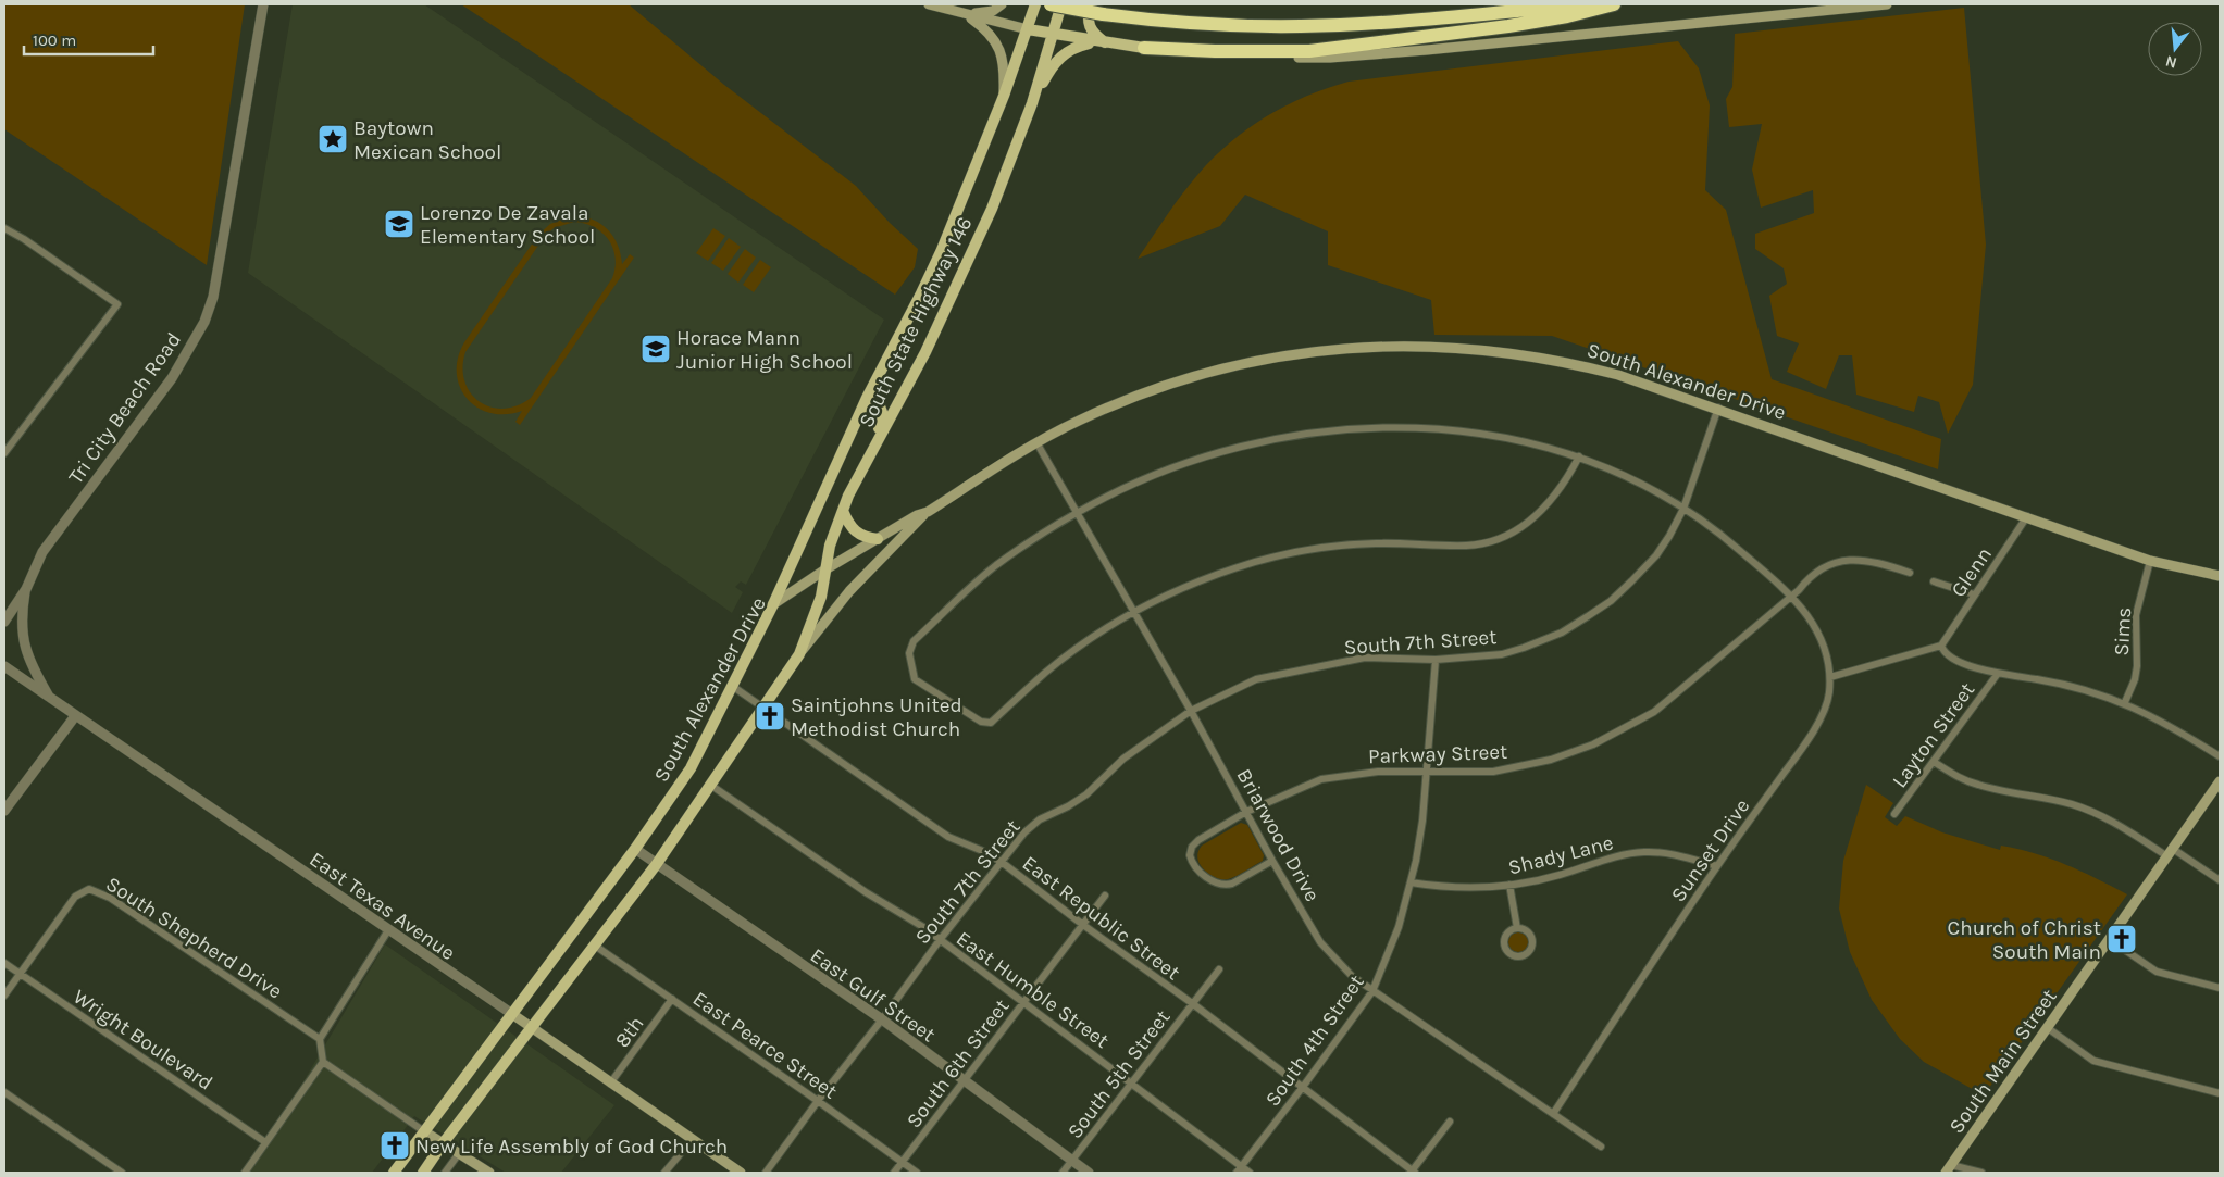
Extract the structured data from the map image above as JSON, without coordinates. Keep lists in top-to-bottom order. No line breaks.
{"streets":{"main road":["South State Highway 146","South Alexander Drive","East Texas Avenue","South Main Street"],"street":["Tri City Beach Road","Glenn","Sims","South 7th Street","Layton Street","Parkway Street","Briarwood Drive","Sunset Drive","Shady Lane","East Republic Street","South Shepherd Drive","East Humble Street","East Gulf Street","8th","Wright Boulevard","South 4th Street","East Pearce Street","South 6th Street","South 5th Street"]},"crossings":[["South State Highway 146","South Alexander Drive"],["South Alexander Drive","Glenn"],["South Alexander Drive","Sims"],["South Alexander Drive","South 7th Street"],["South Alexander Drive","Briarwood Drive"],["South Alexander Drive","East Texas Avenue"],["South Alexander Drive","East Republic Street"],["South Alexander Drive","East Humble Street"],["South Alexander Drive","East Gulf Street"],["South Alexander Drive","East Pearce Street"],["South 7th Street","Briarwood Drive"],["South 7th Street","Sunset Drive"],["South 7th Street","East Republic Street"],["South 7th Street","East Humble Street"],["South 7th Street","East Gulf Street"],["South 7th Street","South 4th Street"],["South 7th Street","East Pearce Street"],["Parkway Street","Briarwood Drive"],["Parkway Street","Sunset Drive"],["Parkway Street","South 4th Street"],["Briarwood Drive","Sunset Drive"],["Briarwood Drive","South 4th Street"],["Sunset Drive","Shady Lane"],["Shady Lane","South 4th Street"],["East Texas Avenue","8th"],["East Republic Street","South 4th Street"],["East Republic Street","South 6th Street"],["East Republic Street","South 5th Street"],["South Shepherd Drive","Wright Boulevard"],["East Humble Street","South 4th Street"],["East Humble Street","South 6th Street"],["East Humble Street","South 5th Street"],["East Gulf Street","South 6th Street"],["East Gulf Street","South 5th Street"],["8th","East Pearce Street"],["East Pearce Street","South 6th Street"]],"places":{"place":["Baytown Mexican School"],"school or university":["Lorenzo De Zavala Elementary School","Horace Mann Junior High School"],"church":["Saintjohns United Methodist Church","Church of Christ South Main","New Life Assembly of God Church"]},"scale_bar":"100 m","north":"bottom"}
